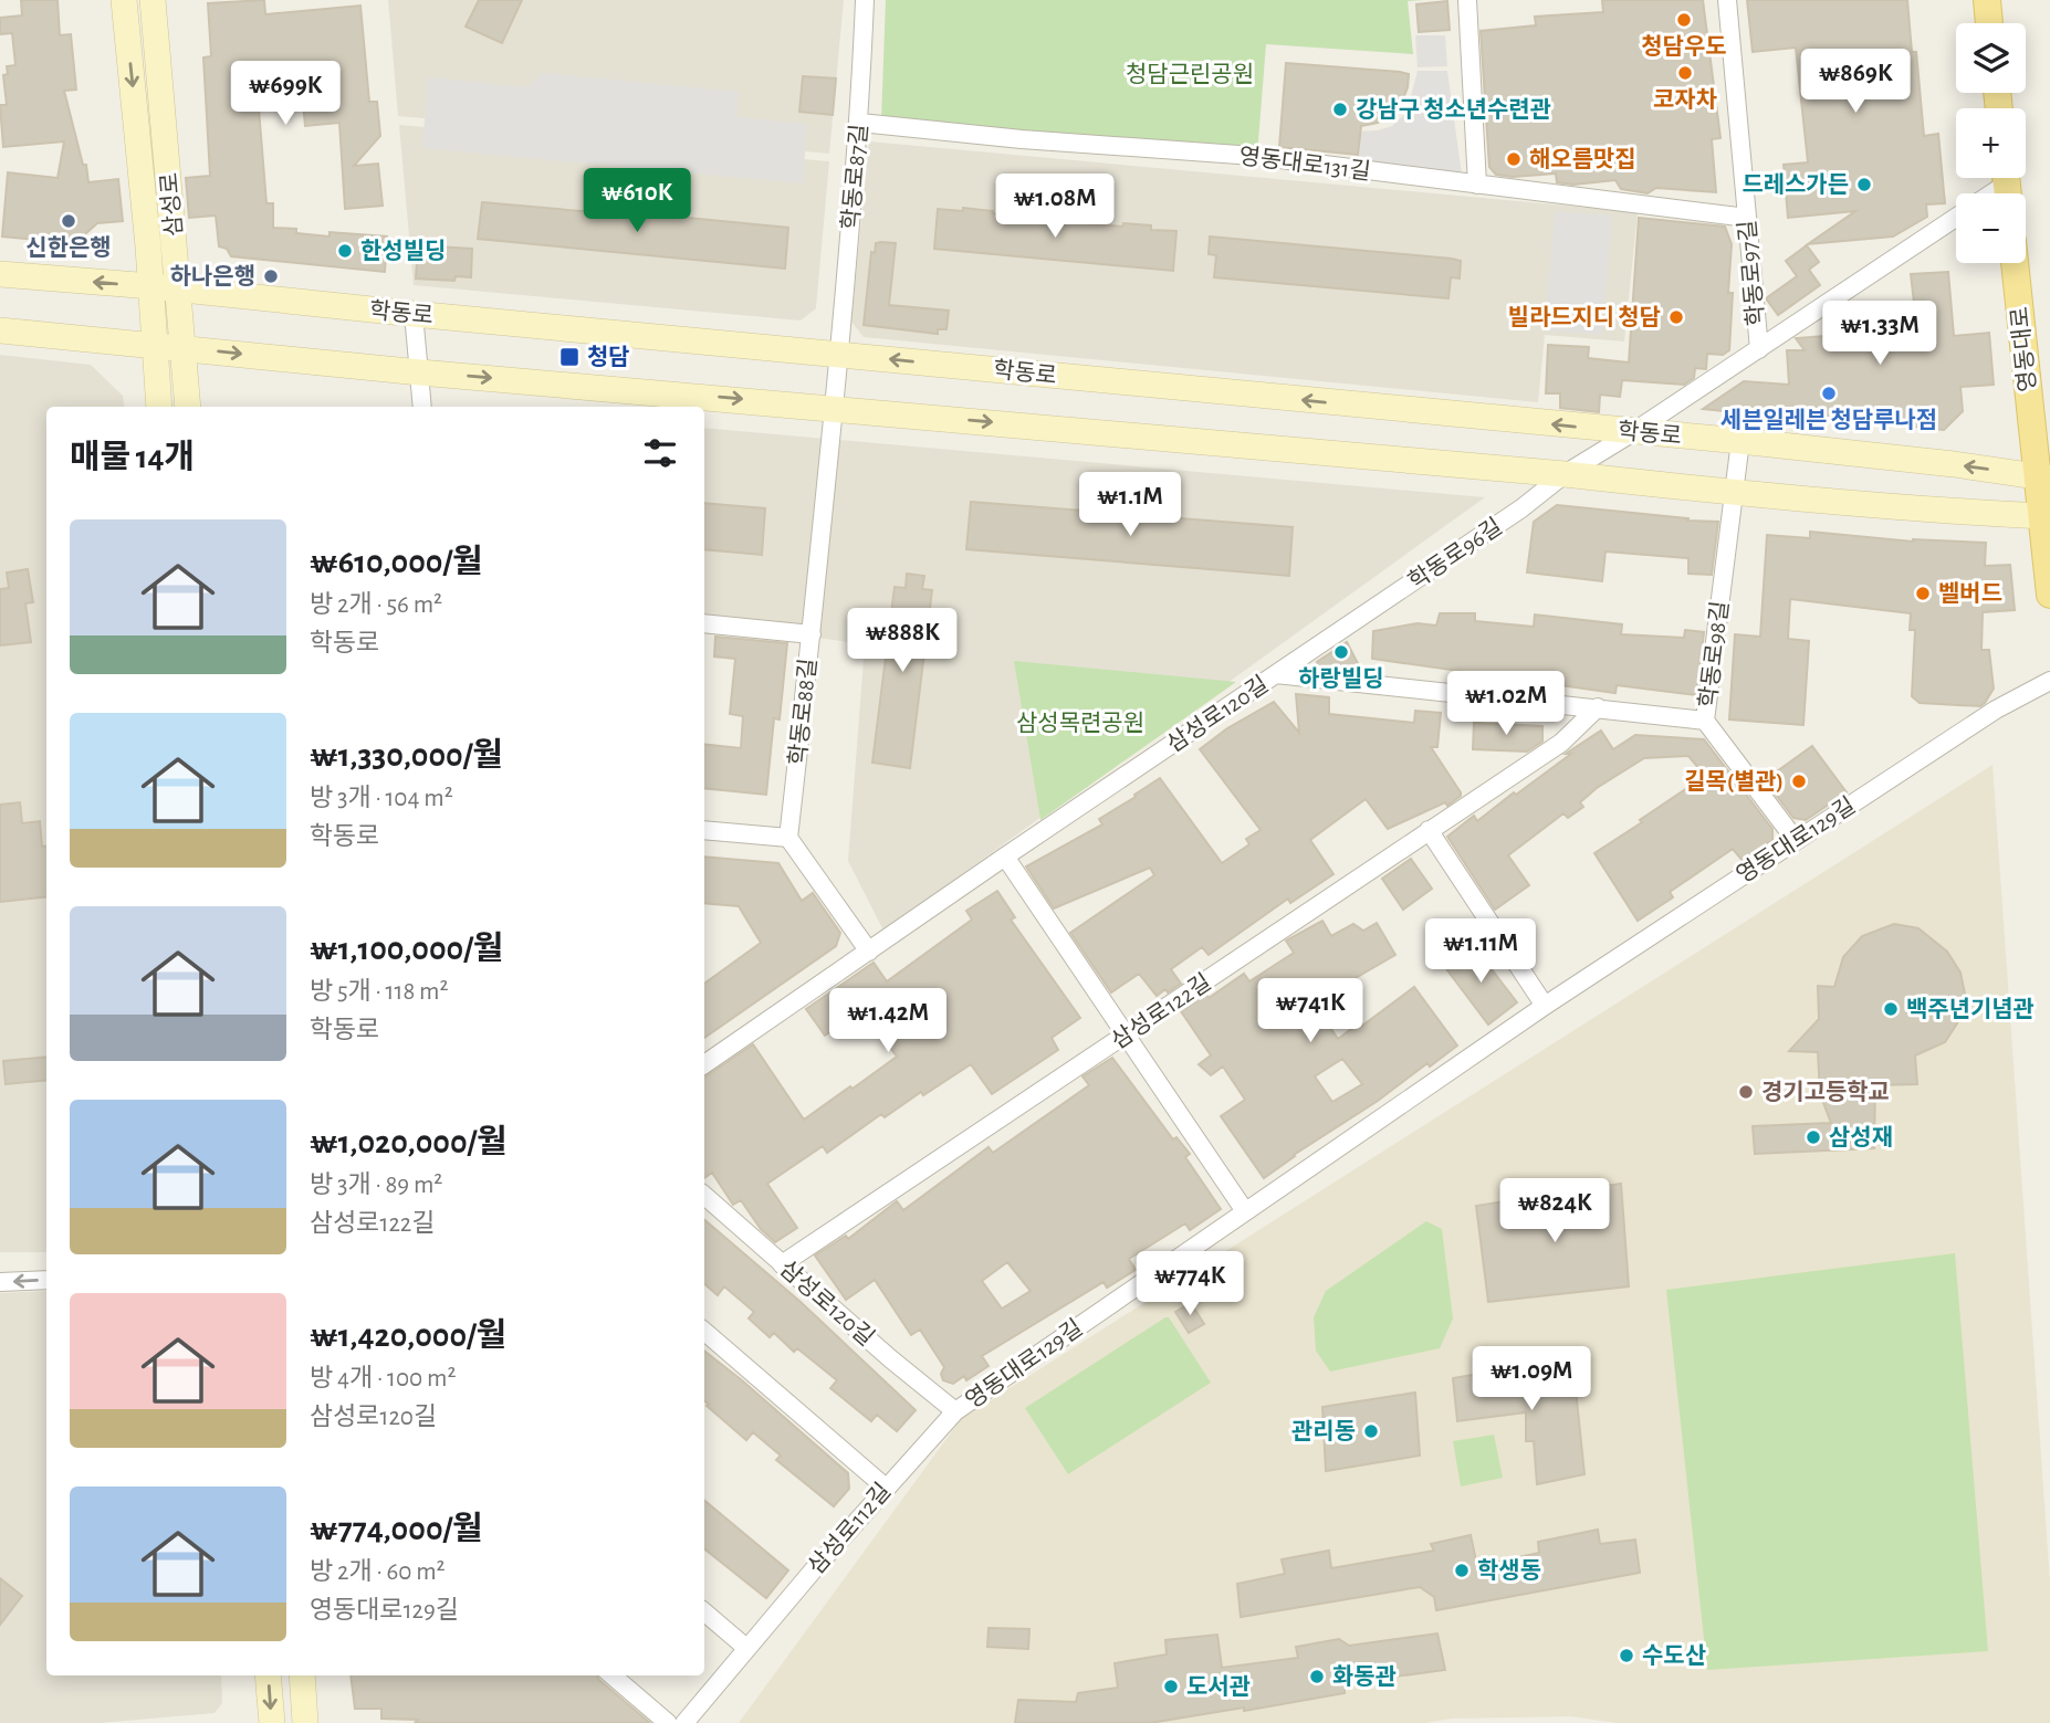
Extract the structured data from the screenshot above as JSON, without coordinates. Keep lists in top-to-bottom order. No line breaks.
{"streets":{"main road":["삼성로","학동로","영동대로"],"street":["영동대로131길","학동로87길","학동로97길","학동로96길","학동로98길","학동로88길","삼성로120길","영동대로129길","삼성로122길","삼성로112길"]},"crossings":[["영동대로131길","학동로87길"],["영동대로131길","학동로97길"],["학동로87길","학동로"],["학동로87길","학동로88길"],["삼성로","학동로"],["학동로97길","학동로"],["학동로97길","학동로96길"],["학동로","영동대로"],["학동로","학동로96길"],["학동로","학동로98길"],["학동로","학동로88길"],["학동로96길","삼성로120길"],["학동로98길","영동대로129길"],["삼성로120길","영동대로129길"],["삼성로120길","삼성로122길"],["삼성로120길","삼성로112길"],["영동대로129길","삼성로112길"]],"parks":["청담근린공원","삼성목련공원"],"places":{"other":["청담우도","코자차","강남구 청소년수련관","해오름맛집","드레스가든","신한은행","한성빌딩","하나은행","빌라드지디 청담","세븐일레븐 청담루나점","벨버드","하랑빌딩","길목(별관)","백주년기념관","경기고등학교","삼성재","관리동","학생동","수도산","화동관","도서관"],"transit":["청담"]},"page":{"map_buttons":["+","−"],"price":["₩869K","₩699K","₩610K","₩1.08M","₩1.33M","₩1.1M","₩888K","₩1.02M","₩1.11M","₩741K","₩1.42M","₩824K","₩774K","₩1.09M"],"heading":"매물 14개","list":[{"name":"₩610,000/월","note":"방 2개 · 56 m² · 학동로"},{"name":"₩1,330,000/월","note":"방 3개 · 104 m² · 학동로"},{"name":"₩1,100,000/월","note":"방 5개 · 118 m² · 학동로"},{"name":"₩1,020,000/월","note":"방 3개 · 89 m² · 삼성로122길"},{"name":"₩1,420,000/월","note":"방 4개 · 100 m² · 삼성로120길"},{"name":"₩774,000/월","note":"방 2개 · 60 m² · 영동대로129길"}]}}
